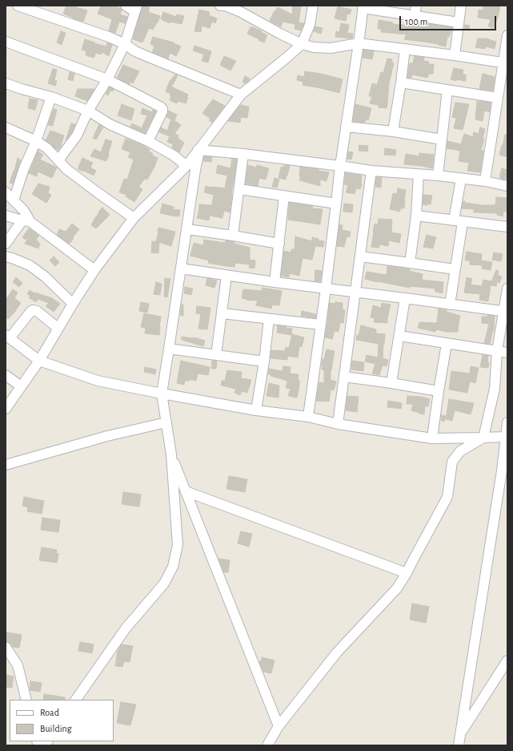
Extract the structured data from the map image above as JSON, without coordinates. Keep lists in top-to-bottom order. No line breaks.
{"legend":["Road","Building"],"scale_bar":"100 m"}
